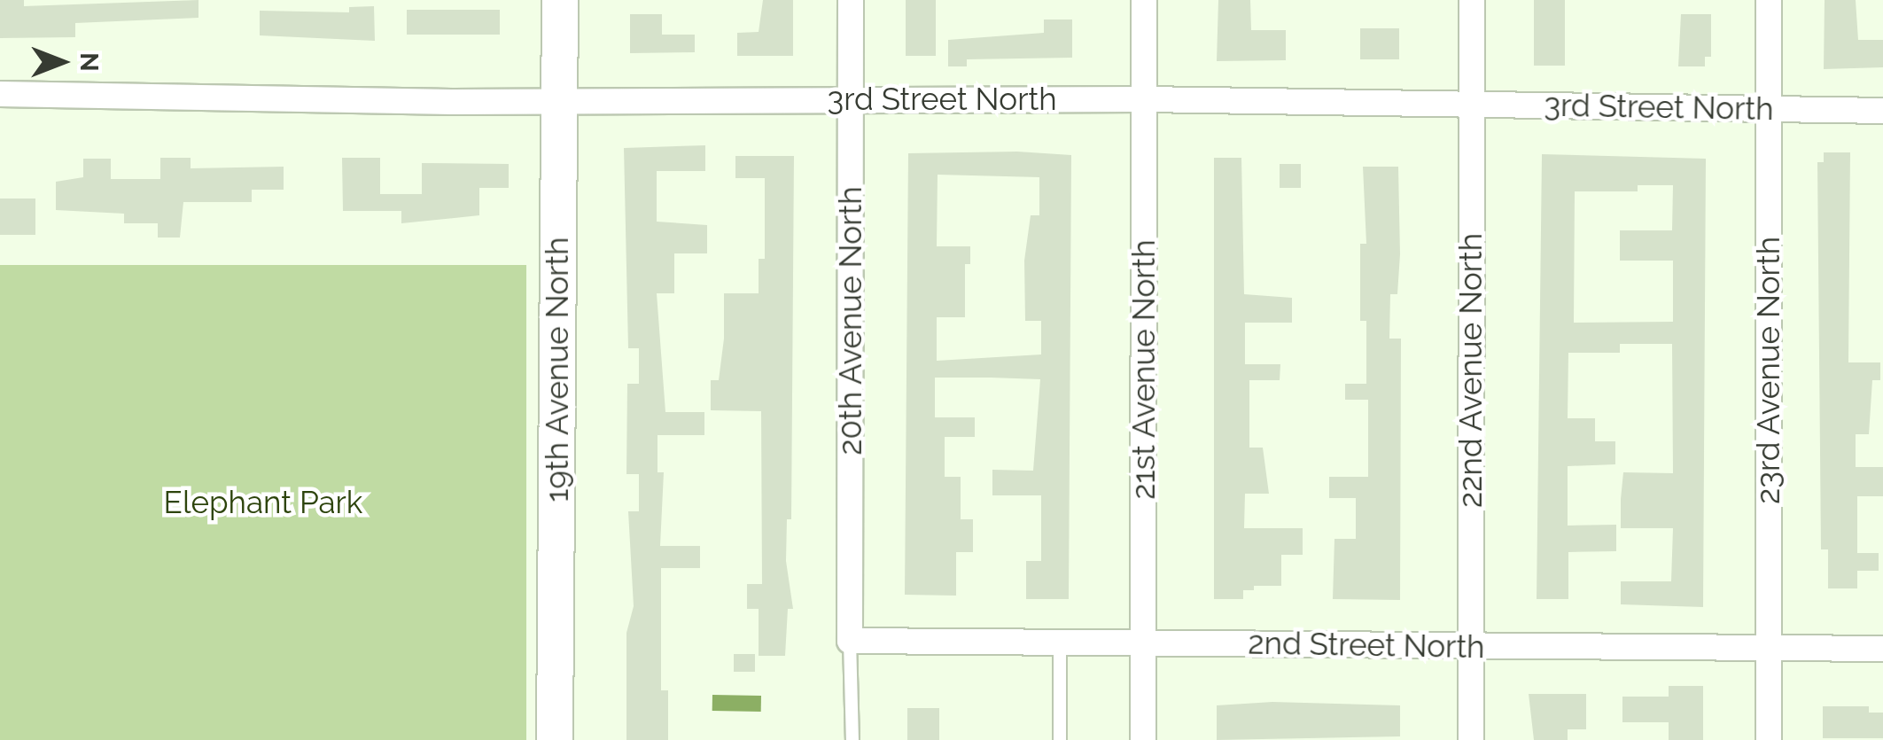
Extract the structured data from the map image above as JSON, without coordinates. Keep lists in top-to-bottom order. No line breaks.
{"streets":{"street":["3rd Street North","20th Avenue North","19th Avenue North","21st Avenue North","22nd Avenue North","23rd Avenue North","2nd Street North"]},"crossings":[["3rd Street North","20th Avenue North"],["3rd Street North","19th Avenue North"],["3rd Street North","21st Avenue North"],["3rd Street North","22nd Avenue North"],["3rd Street North","23rd Avenue North"],["20th Avenue North","2nd Street North"],["21st Avenue North","2nd Street North"],["22nd Avenue North","2nd Street North"],["23rd Avenue North","2nd Street North"]],"parks":["Elephant Park"],"north":"right"}
